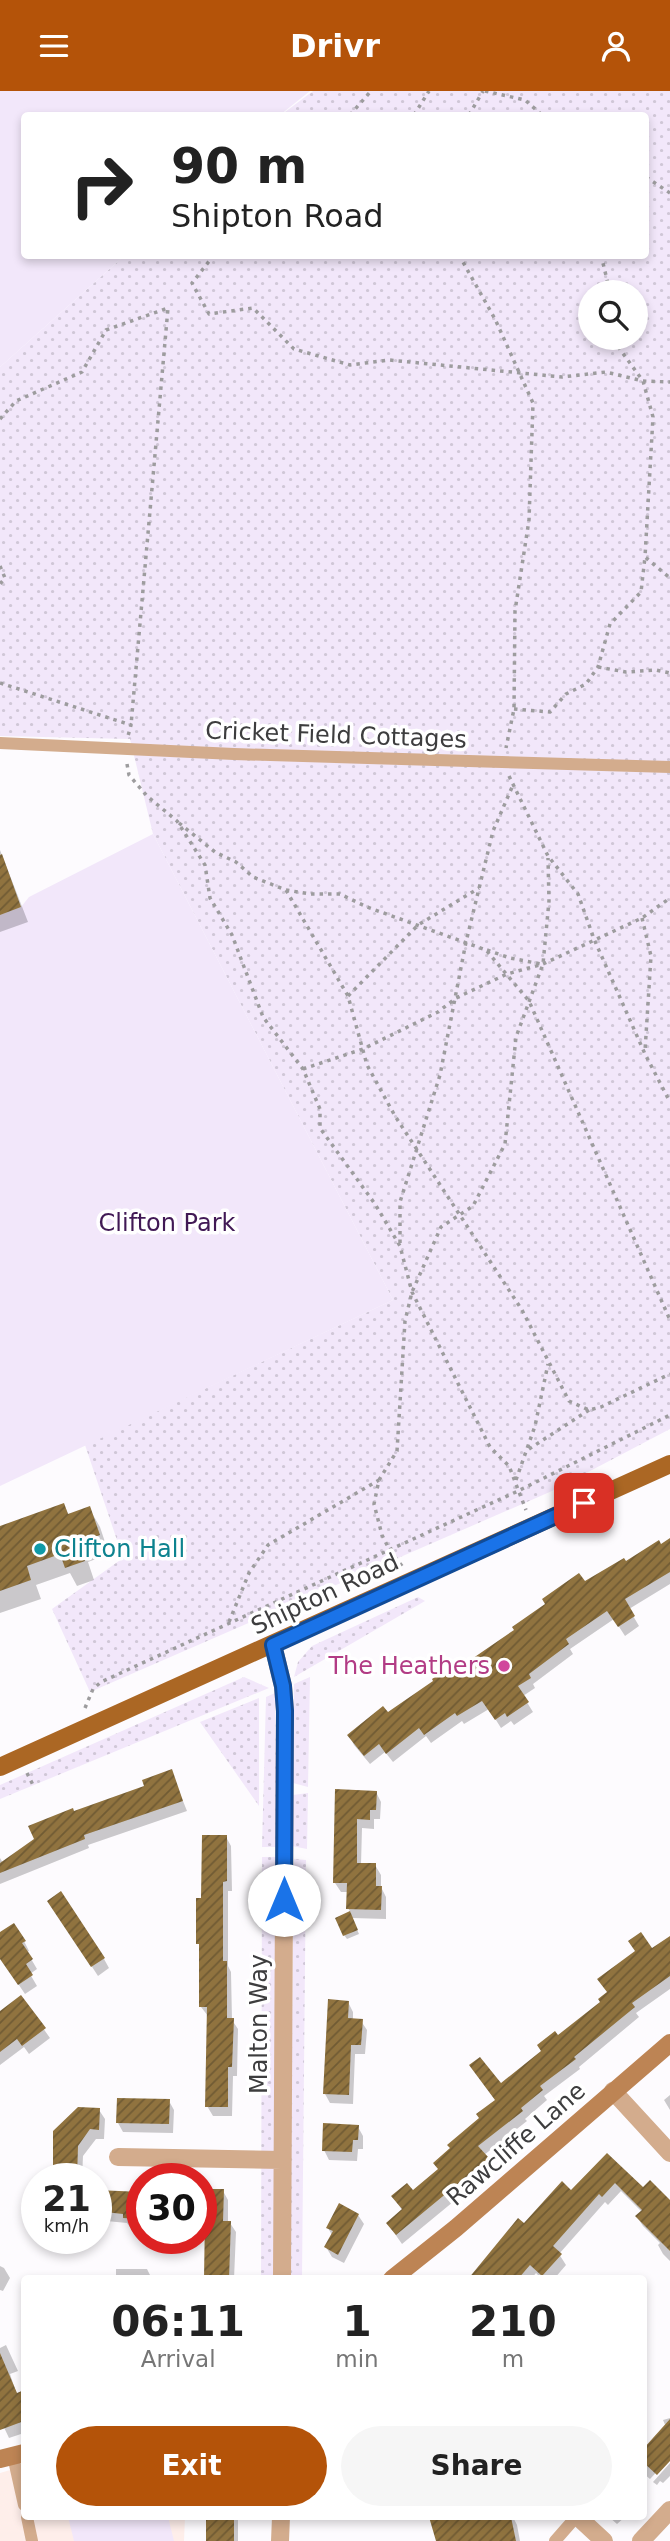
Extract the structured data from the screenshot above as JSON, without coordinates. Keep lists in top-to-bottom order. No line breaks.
{"streets":{"main road":["Shipton Road"],"street":["Malton Way","Rawcliffe Lane"],"lane":["Cricket Field Cottages"]},"crossings":[["Shipton Road","Malton Way"]],"parks":["Clifton Park"],"places":["Clifton Hall","The Heathers"],"page":{"header":"Drivr","turn":["90 m","Shipton Road"],"speed":"21 km/h","limit":"30","eta":["06:11","Arrival","1","min","210","m"],"buttons":["Exit","Share"]}}
